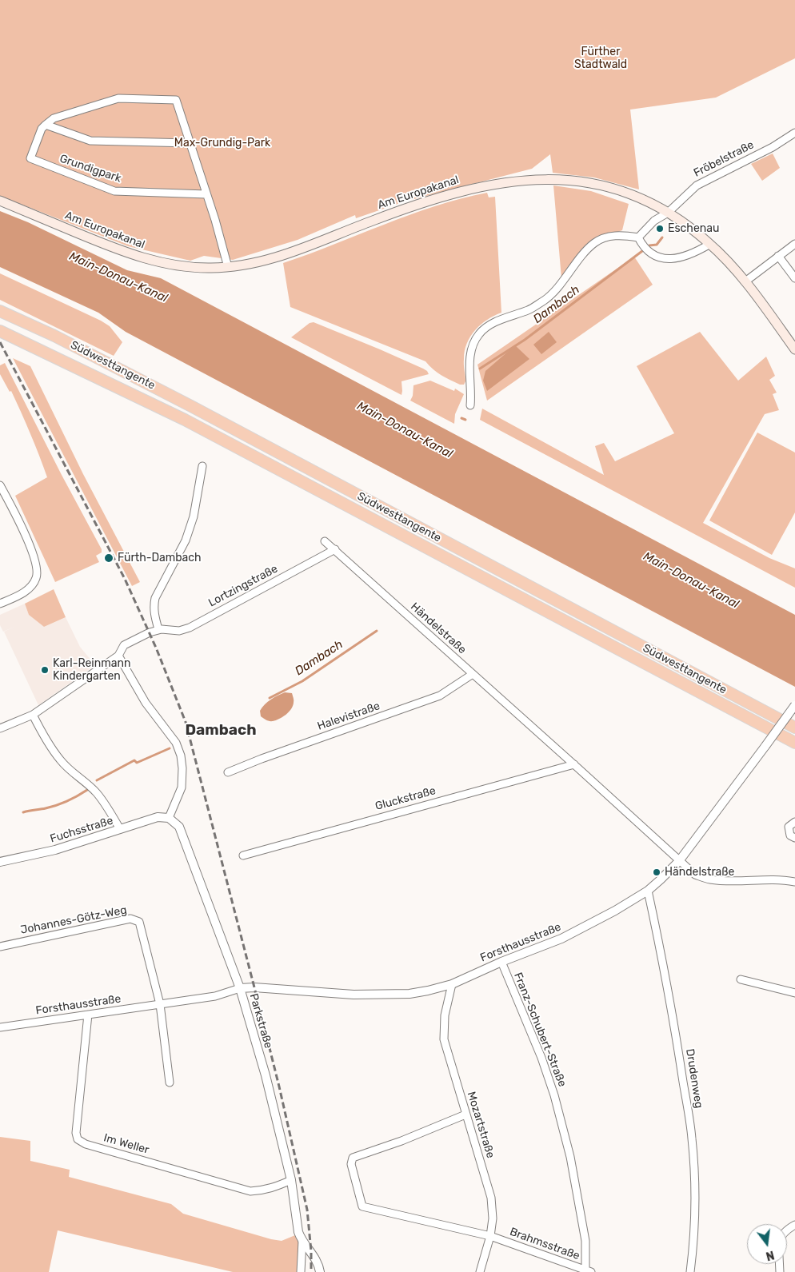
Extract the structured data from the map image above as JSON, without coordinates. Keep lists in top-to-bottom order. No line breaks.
{"streets":{"highway":["Südwesttangente"],"main road":["Am Europakanal"],"street":["Fröbelstraße","Grundigpark","Lortzingstraße","Händelstraße","Halevistraße","Gluckstraße","Fuchsstraße","Johannes-Götz-Weg","Forsthausstraße","Parkstraße","Franz-Schubert-Straße","Drudenweg","Mozartstraße","Im Weller","Brahmsstraße"]},"crossings":[["Fröbelstraße","Am Europakanal"],["Lortzingstraße","Händelstraße"],["Händelstraße","Halevistraße"],["Händelstraße","Gluckstraße"],["Händelstraße","Forsthausstraße"],["Fuchsstraße","Parkstraße"],["Johannes-Götz-Weg","Forsthausstraße"],["Forsthausstraße","Parkstraße"],["Forsthausstraße","Franz-Schubert-Straße"],["Forsthausstraße","Drudenweg"],["Forsthausstraße","Mozartstraße"],["Forsthausstraße","Im Weller"],["Parkstraße","Im Weller"],["Franz-Schubert-Straße","Brahmsstraße"],["Mozartstraße","Brahmsstraße"]],"districts":["Dambach"],"water":["Main-Donau-Kanal","Dambach"],"parks":["Fürther Stadtwald","Max-Grundig-Park"],"places":["Eschenau","Fürth-Dambach","Karl-Reinmann Kindergarten","Händelstraße"],"north":"bottom"}
